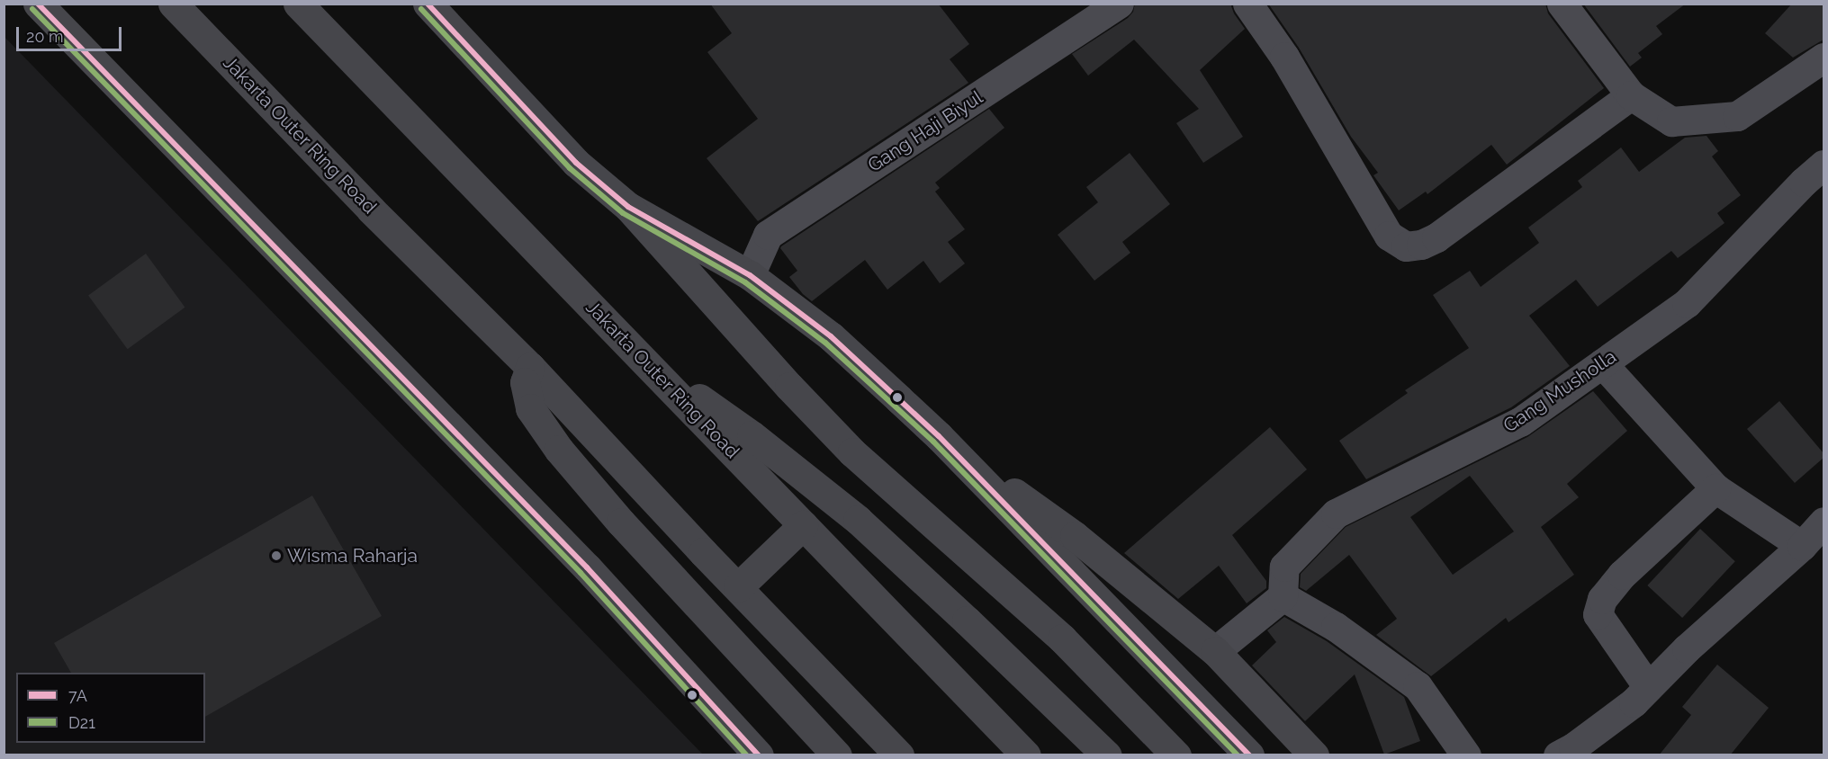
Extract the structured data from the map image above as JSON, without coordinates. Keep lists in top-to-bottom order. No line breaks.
{"streets":{"highway":["Jakarta Outer Ring Road"],"street":["Gang Haji Biyul","Gang Musholla"]},"places":["Wisma Raharja"],"lines":["transit line 7A","transit line D21"],"legend":["7A","D21"],"scale_bar":"20 m"}
